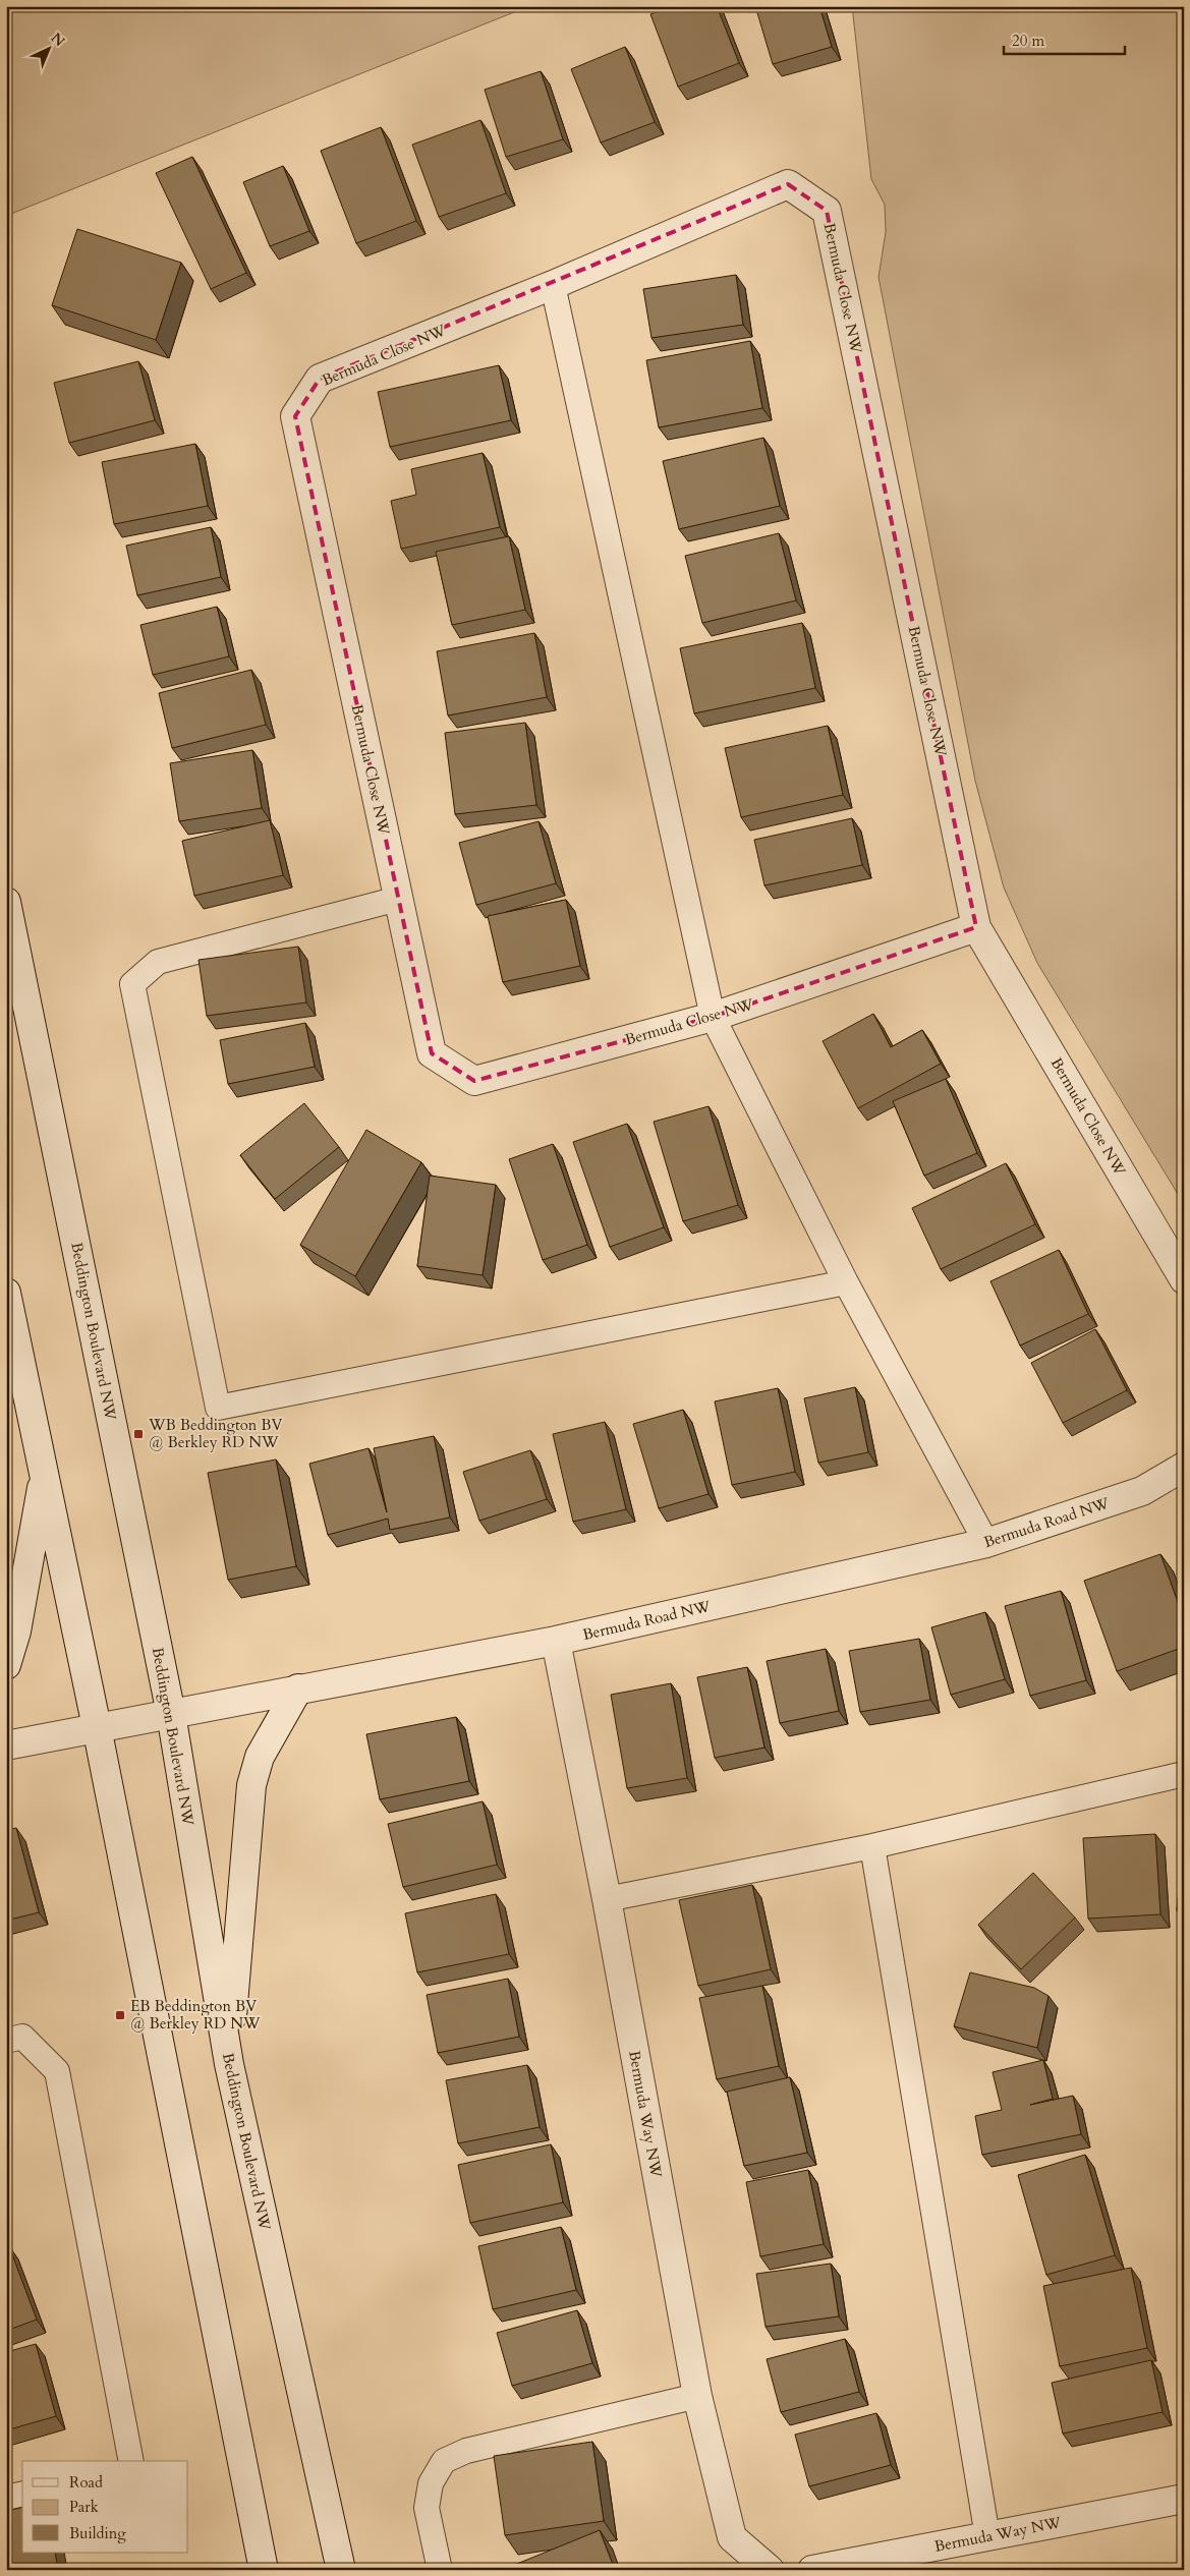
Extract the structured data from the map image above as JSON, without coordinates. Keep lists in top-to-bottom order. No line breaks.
{"streets":{"street":["Bermuda Close NW","Beddington Boulevard NW","Bermuda Road NW","Bermuda Way NW"]},"crossings":[["Beddington Boulevard NW","Bermuda Road NW"],["Bermuda Road NW","Bermuda Way NW"]],"places":{"transit":["WB Beddington BV @ Berkley RD NW","EB Beddington BV @ Berkley RD NW"]},"legend":["Road","Park","Building"],"scale_bar":"20 m","north":"top right"}
